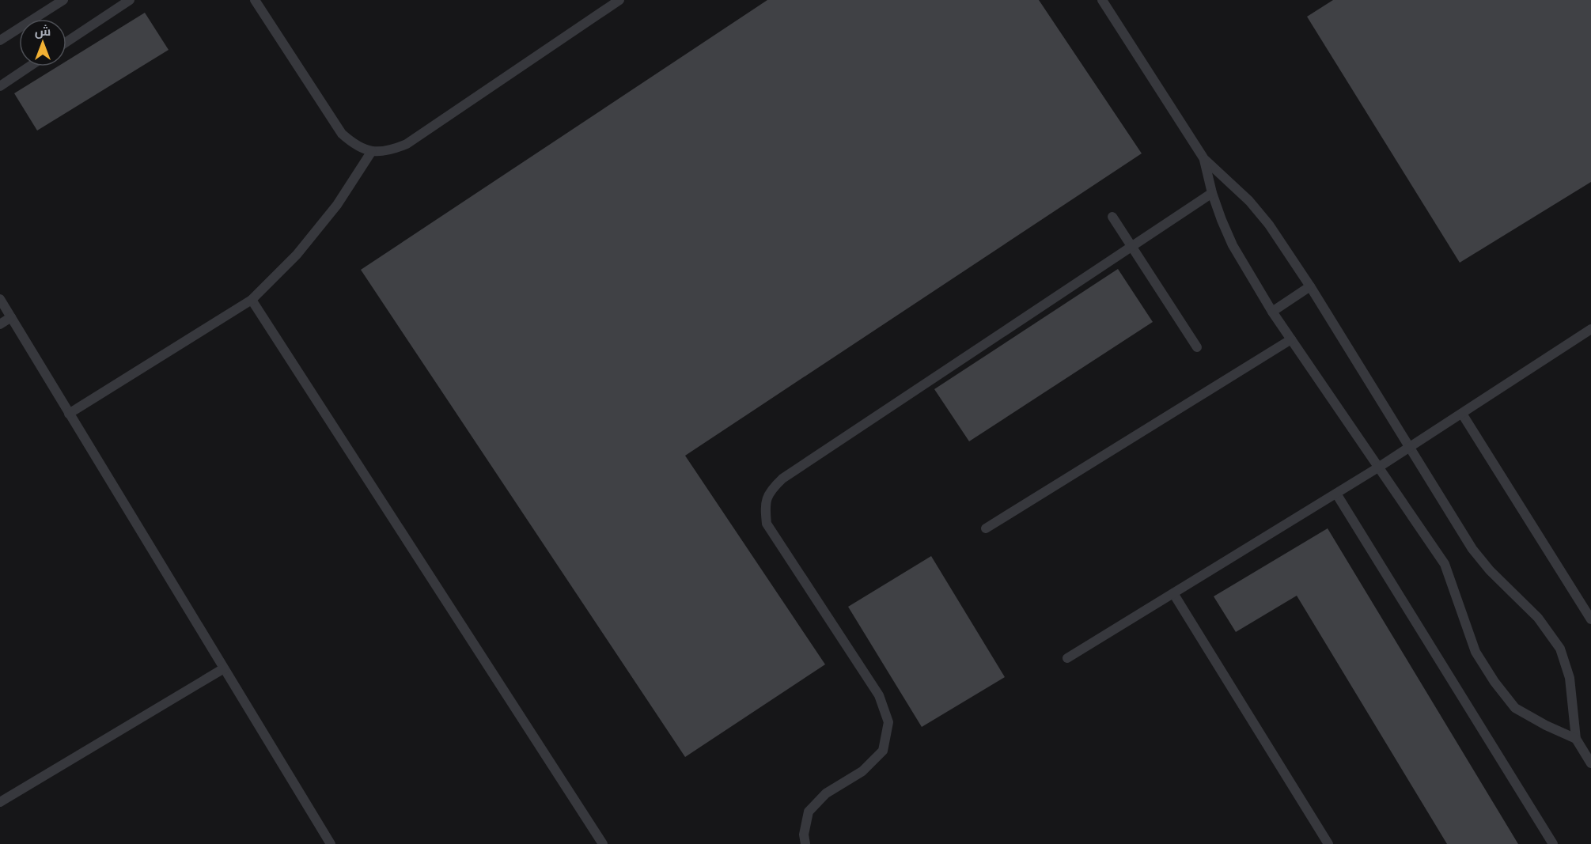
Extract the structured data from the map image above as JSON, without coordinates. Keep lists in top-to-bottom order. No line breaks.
{"north":"top"}
